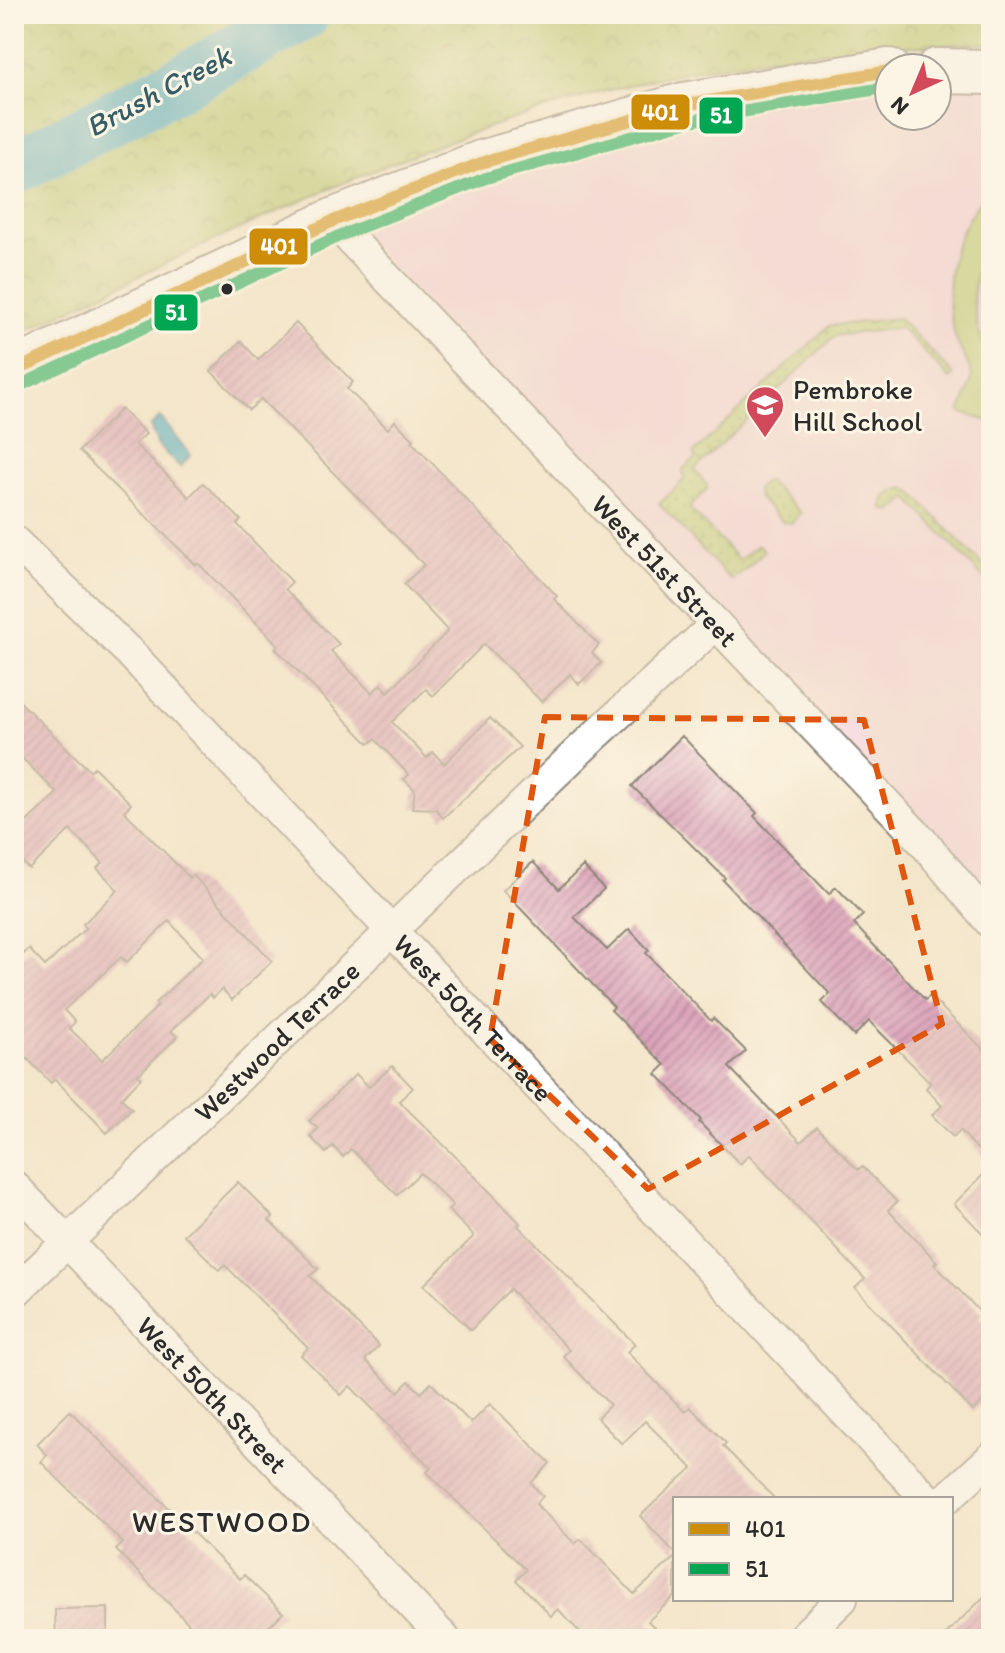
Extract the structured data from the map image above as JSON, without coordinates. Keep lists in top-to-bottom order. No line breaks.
{"streets":{"street":["West 51st Street","West 50th Terrace","Westwood Terrace","West 50th Street"]},"crossings":[["West 51st Street","Westwood Terrace"],["West 50th Terrace","Westwood Terrace"],["Westwood Terrace","West 50th Street"]],"districts":["WESTWOOD"],"water":["Brush Creek"],"places":{"school or university":["Pembroke Hill School"]},"lines":["transit line 401","transit line 51"],"legend":["401","51"],"north":"bottom left"}
